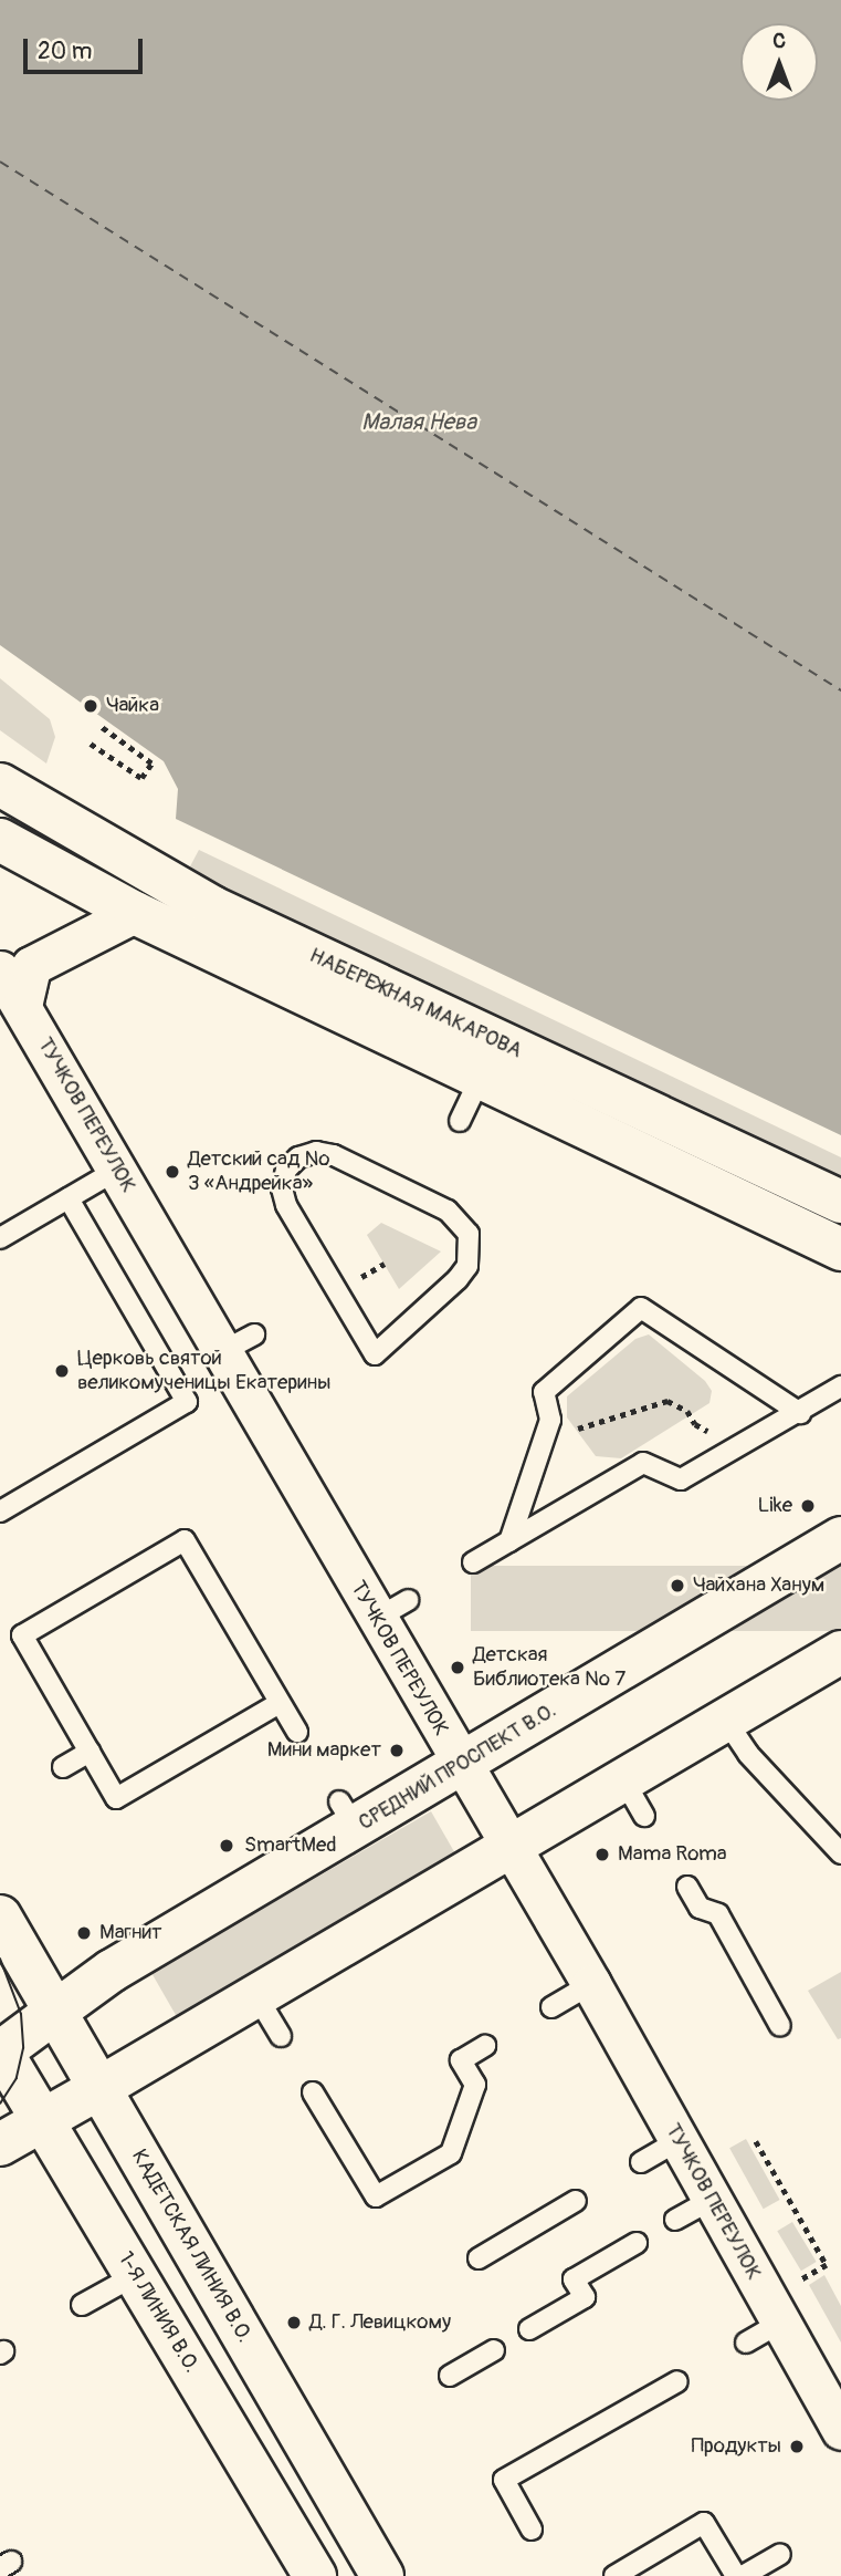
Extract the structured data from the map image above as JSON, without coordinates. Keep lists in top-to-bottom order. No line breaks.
{"streets":{"main road":["НАБЕРЕЖНАЯ МАКАРОВА","СРЕДНИЙ ПРОСПЕКТ В.О.","КАДЕТСКАЯ ЛИНИЯ В.О.","1-Я ЛИНИЯ В.О."],"street":["ТУЧКОВ ПЕРЕУЛОК"]},"crossings":[["ТУЧКОВ ПЕРЕУЛОК","СРЕДНИЙ ПРОСПЕКТ В.О."],["СРЕДНИЙ ПРОСПЕКТ В.О.","КАДЕТСКАЯ ЛИНИЯ В.О."],["СРЕДНИЙ ПРОСПЕКТ В.О.","1-Я ЛИНИЯ В.О."]],"water":["Малая Нева"],"places":["Чайка","Детский сад № 3 «Андрейка»","Церковь святой великомученицы Екатерины","Like","Чайхана Ханум","Детская Библиотека № 7","Мини маркет","SmartMed","Mama Roma","Магнит","Д. Г. Левицкому","Продукты"],"scale_bar":"20 m","north":"top"}
